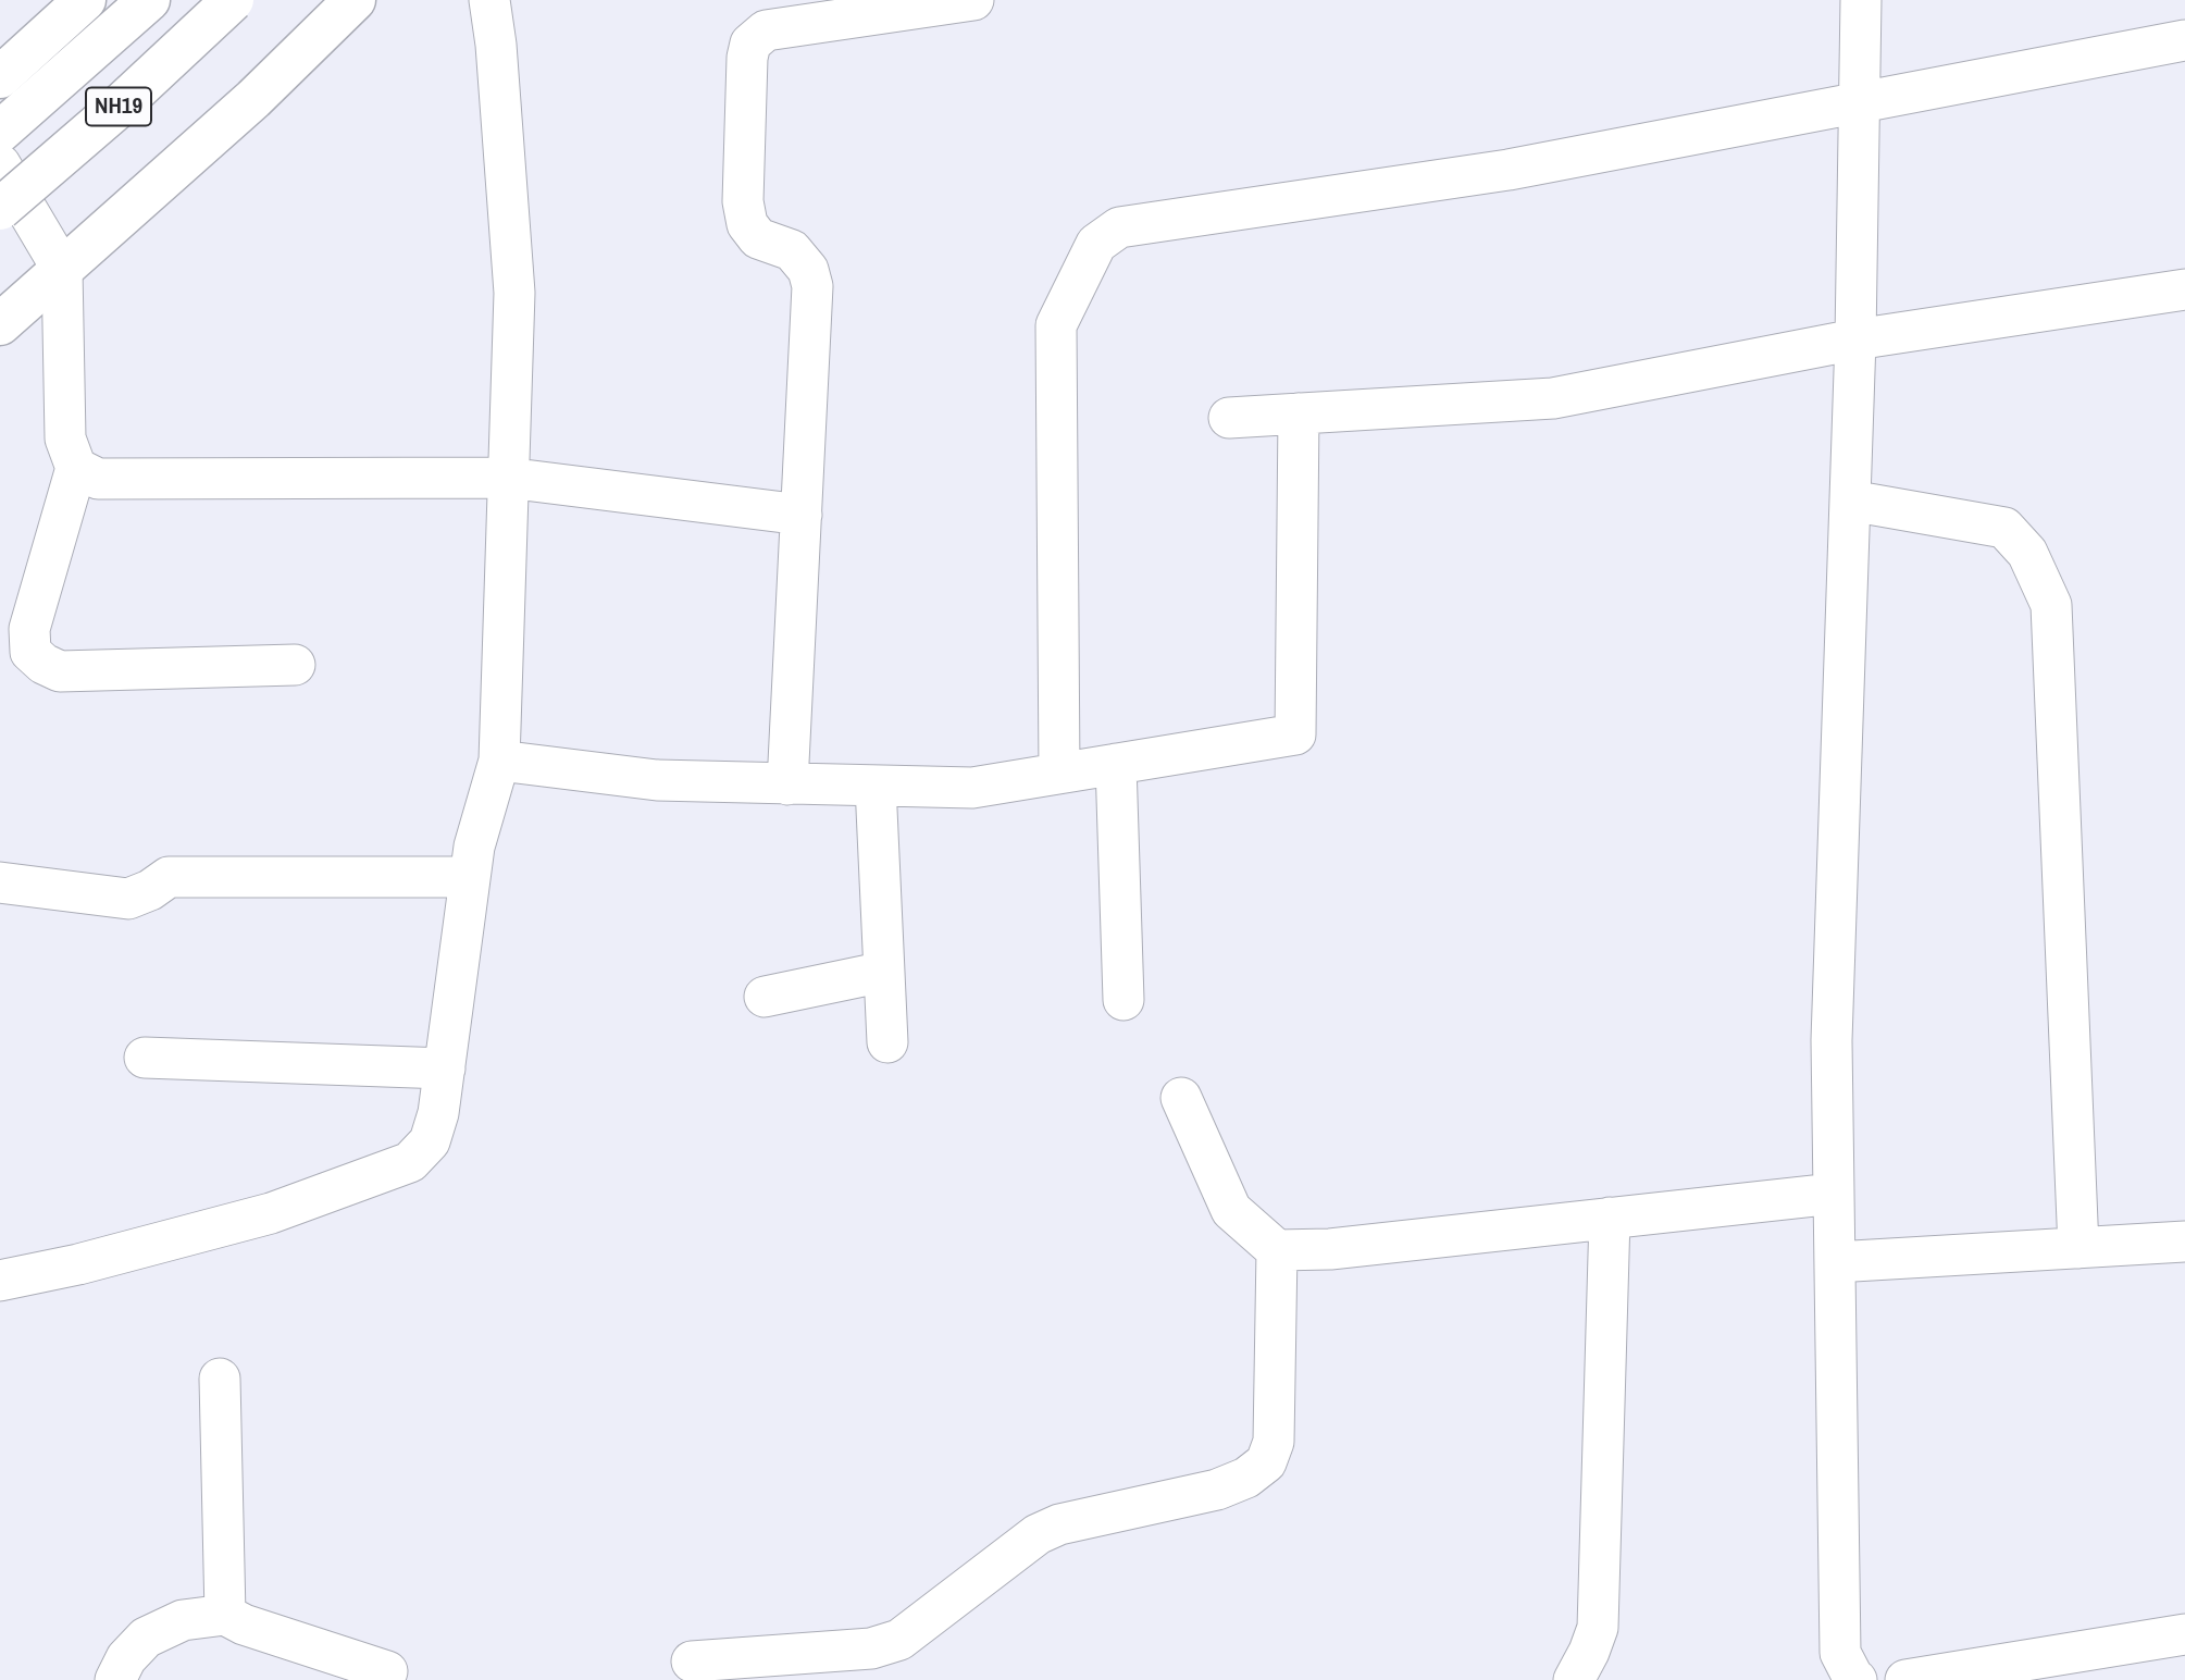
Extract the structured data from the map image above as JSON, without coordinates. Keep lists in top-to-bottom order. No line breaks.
{"streets":{"main road":["NH19"]}}
